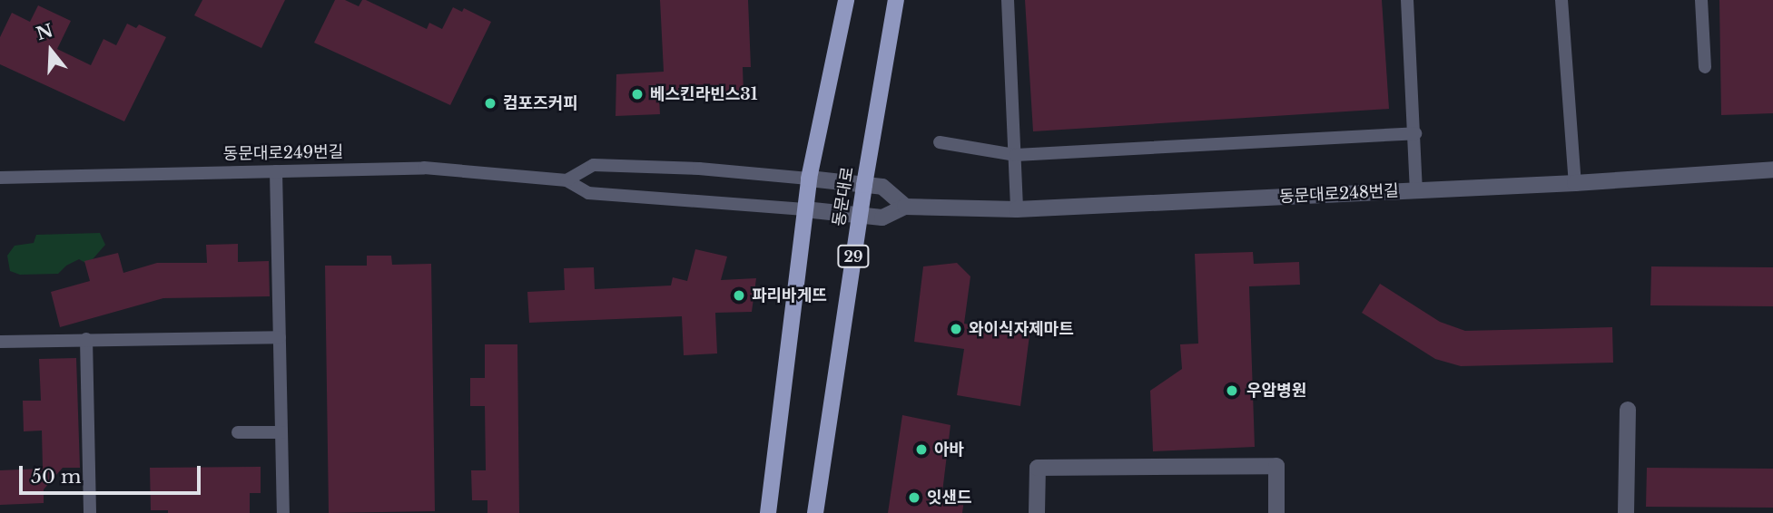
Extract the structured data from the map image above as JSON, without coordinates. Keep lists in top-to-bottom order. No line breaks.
{"streets":{"main road":["동문대로","29"],"street":["동문대로248번길"],"lane":["동문대로249번길"]},"crossings":[["동문대로249번길","동문대로248번길"],["동문대로248번길","동문대로"]],"places":["베스킨라빈스31","컴포즈커피","파리바게뜨","와이식자제마트","우암병원","아바","잇샌드"],"scale_bar":"50 m","north":"top"}
